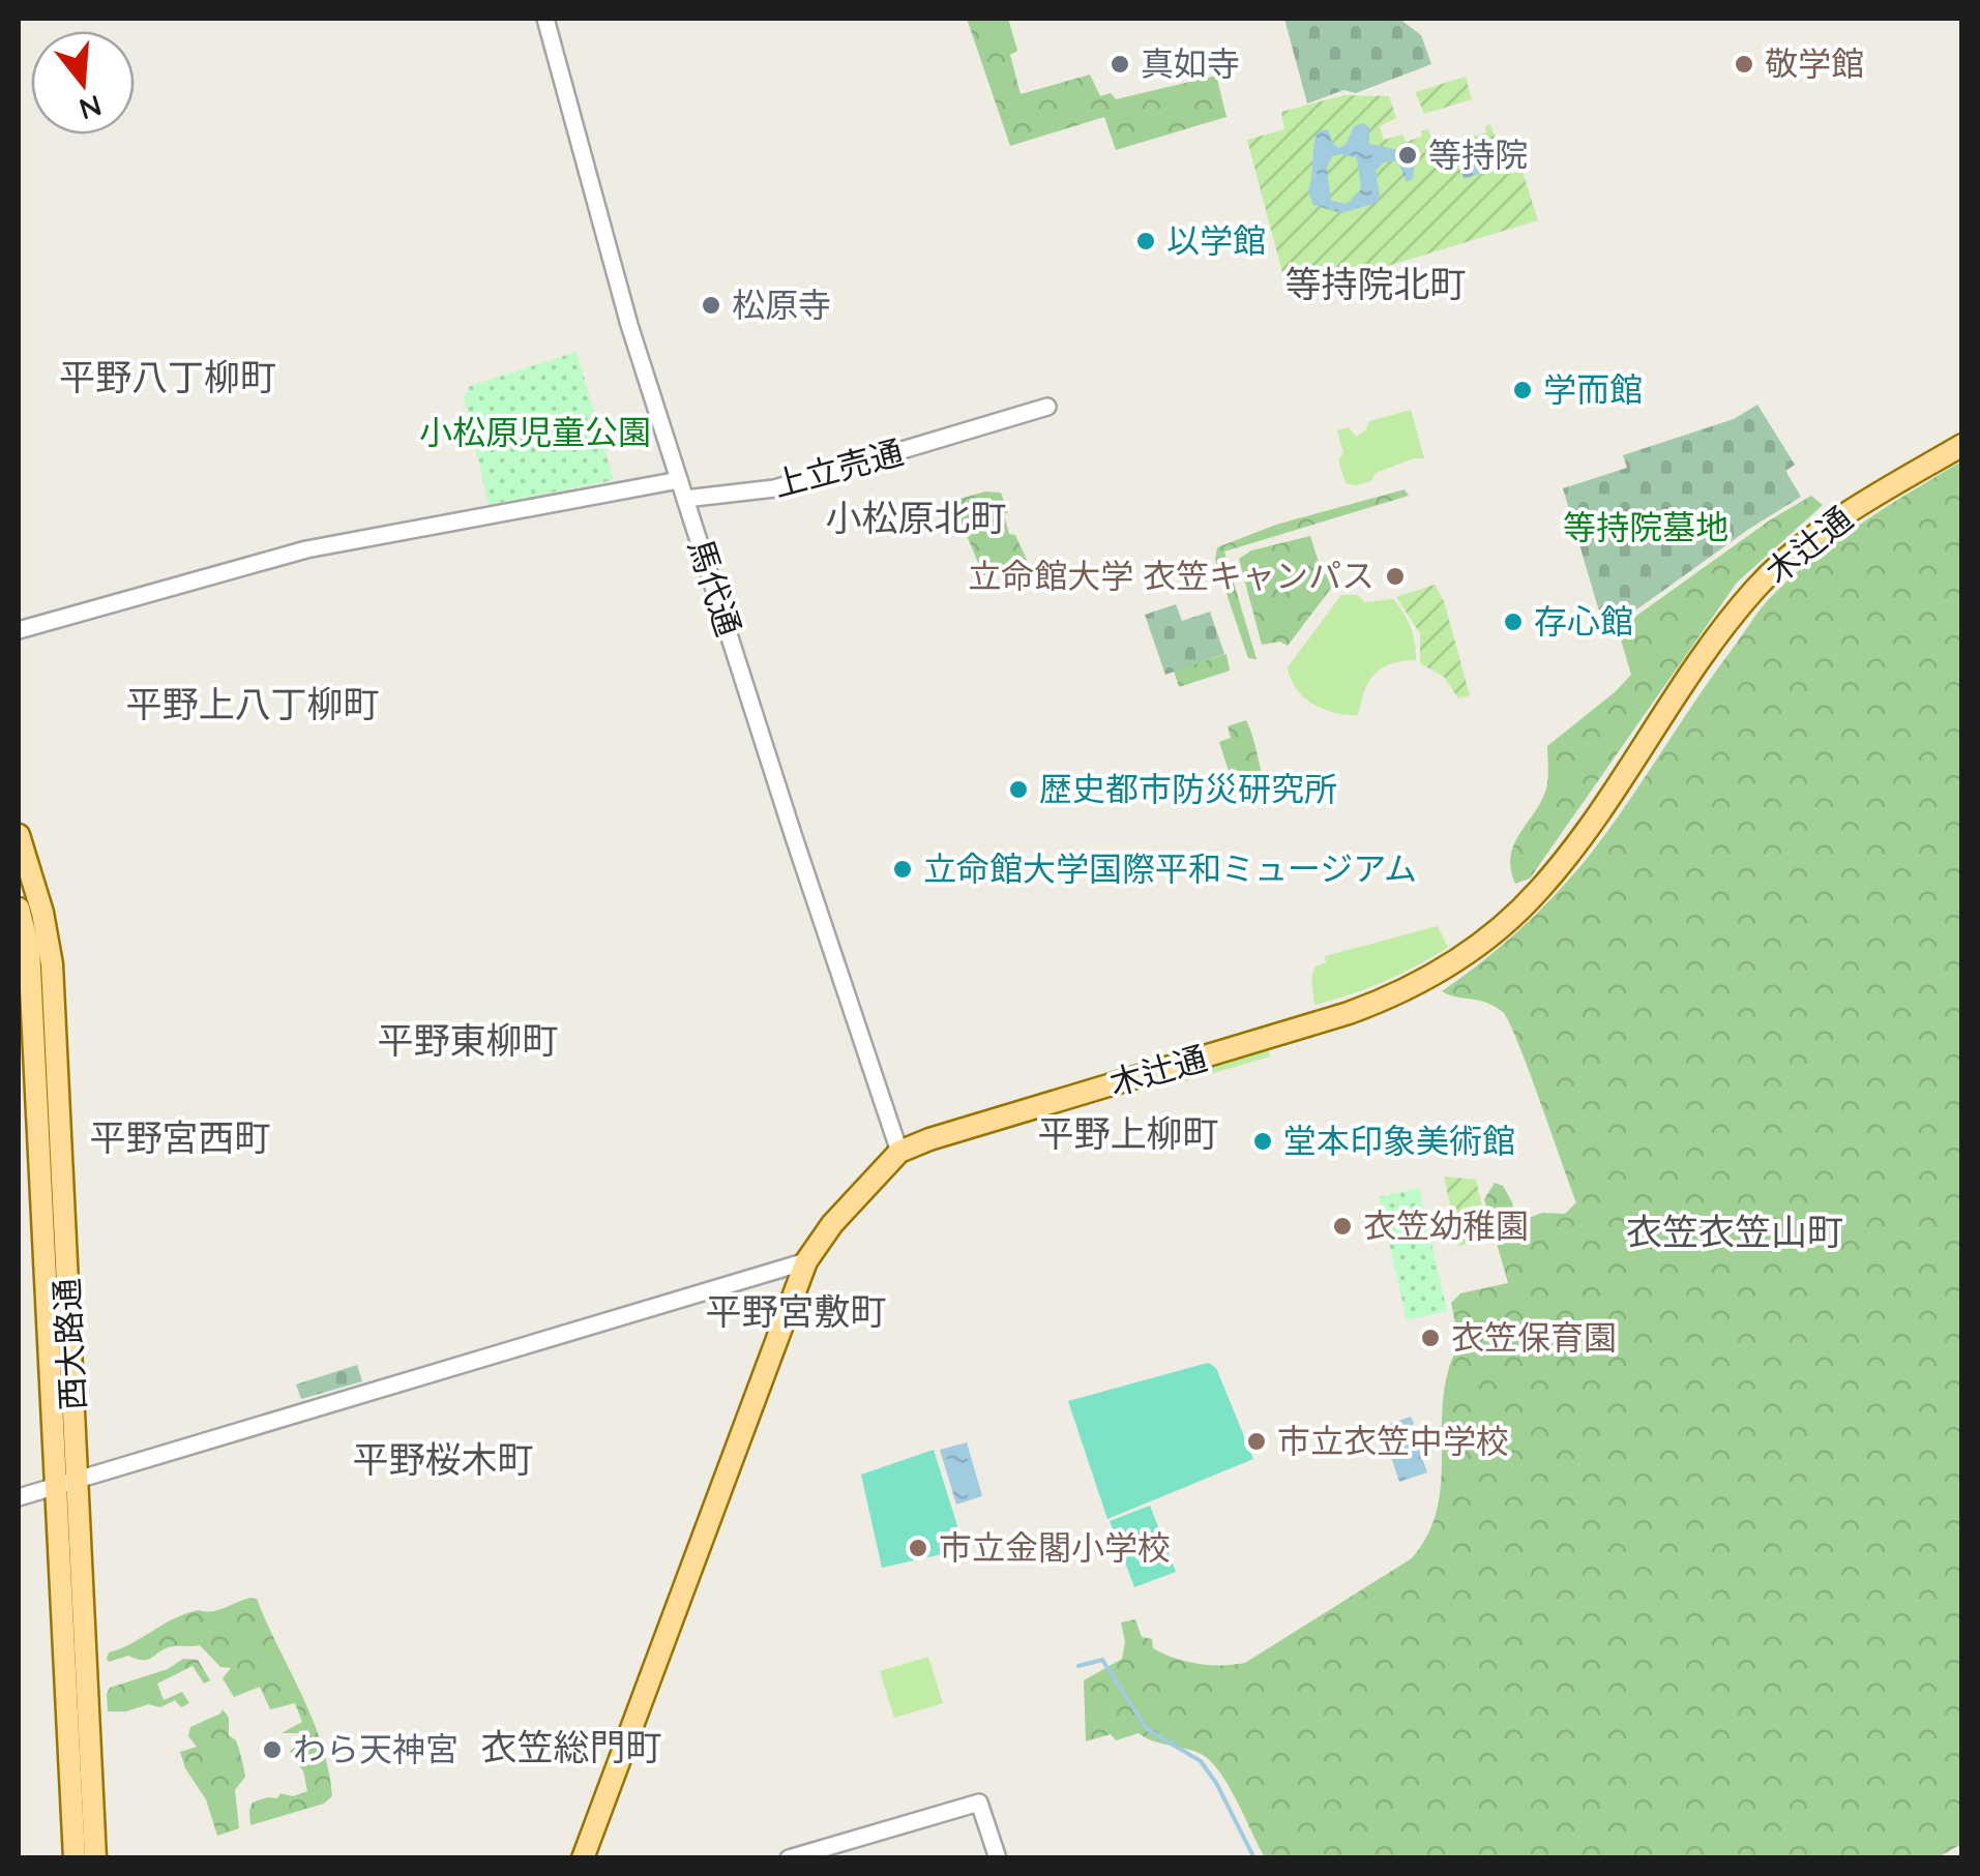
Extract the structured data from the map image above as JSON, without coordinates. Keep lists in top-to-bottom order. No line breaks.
{"streets":{"main road":["木辻通","西大路通"],"street":["上立売通","馬代通"]},"crossings":[["上立売通","馬代通"],["木辻通","馬代通"]],"districts":["等持院北町","平野八丁柳町","小松原北町","平野上八丁柳町","平野東柳町","平野上柳町","平野宮西町","衣笠衣笠山町","平野宮敷町","平野桜木町","衣笠総門町"],"parks":["小松原児童公園","等持院墓地"],"places":["真如寺","敬学館","等持院","以学館","松原寺","学而館","立命館大学 衣笠キャンパス","存心館","歴史都市防災研究所","立命館大学国際平和ミュージアム","堂本印象美術館","衣笠幼稚園","衣笠保育園","市立衣笠中学校","市立金閣小学校","わら天神宮"],"north":"bottom"}
